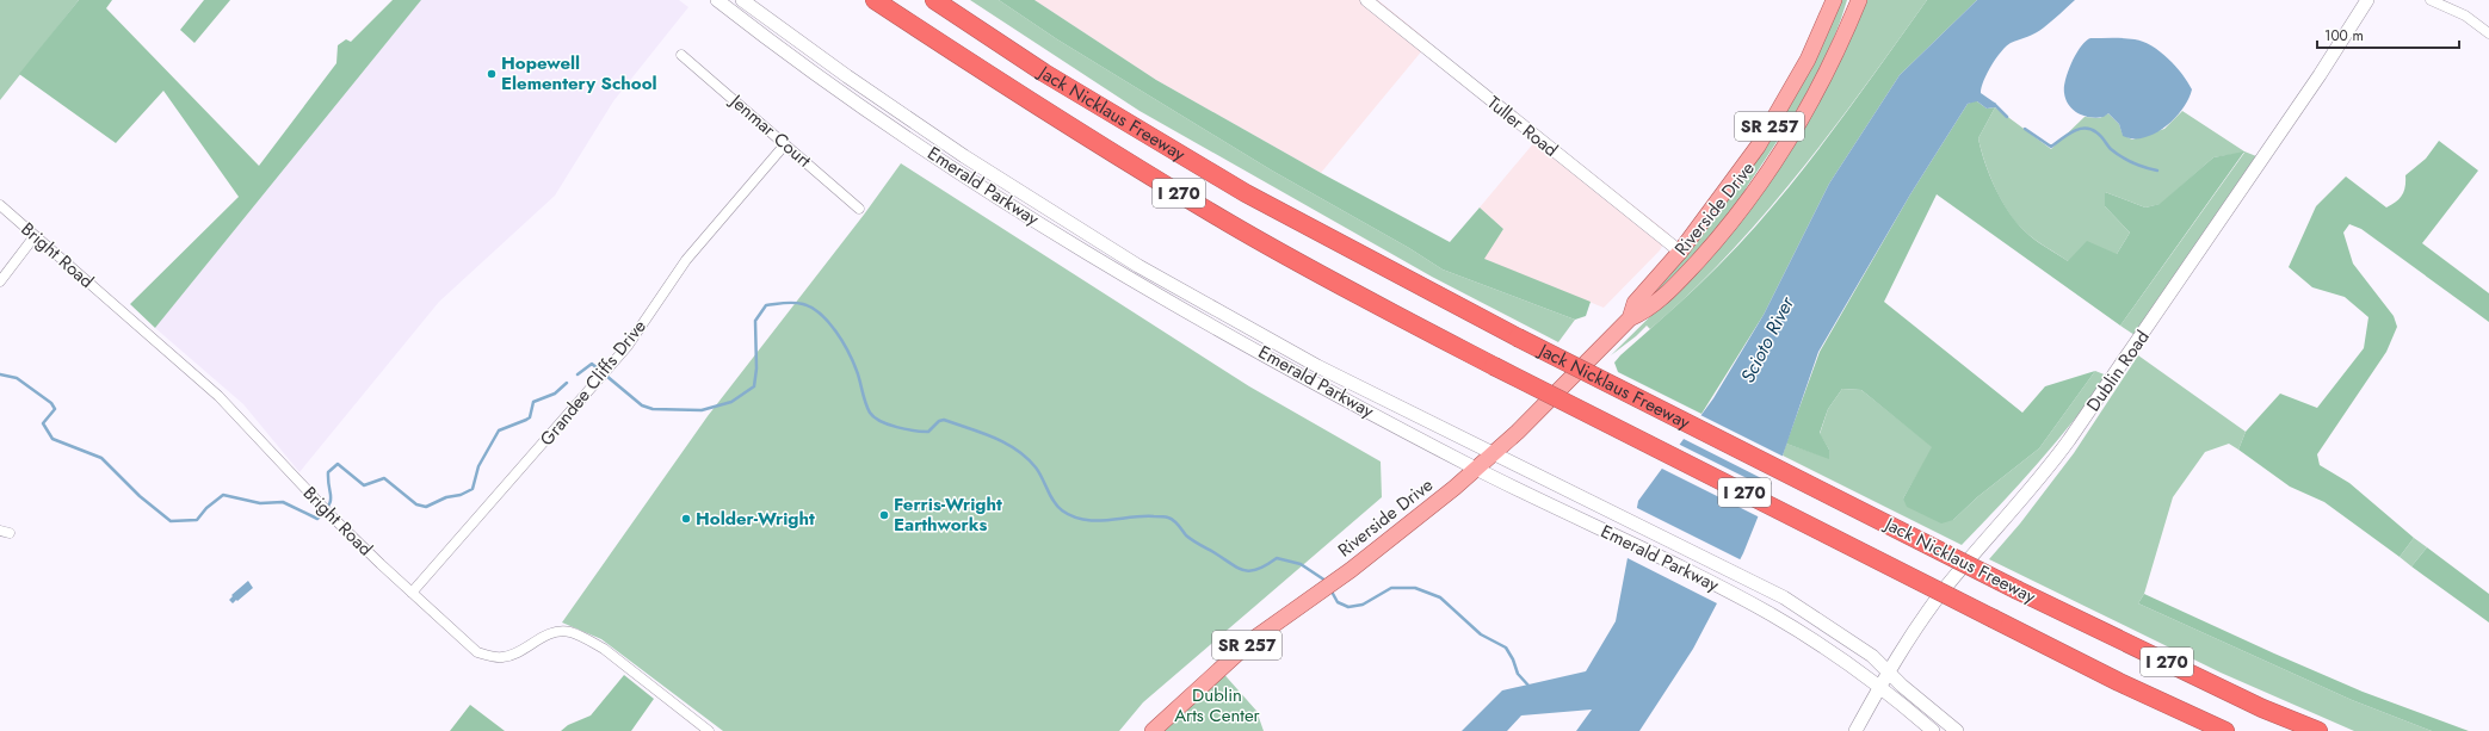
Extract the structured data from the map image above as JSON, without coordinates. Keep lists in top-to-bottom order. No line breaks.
{"streets":{"highway":["Jack Nicklaus Freeway","I 270"],"main road":["SR 257","Emerald Parkway","Riverside Drive","Dublin Road"],"street":["Tuller Road","Jenmar Court","Bright Road","Grandee Cliffs Drive"]},"crossings":[["Tuller Road","Riverside Drive"],["Jenmar Court","Grandee Cliffs Drive"],["Emerald Parkway","Riverside Drive"],["Emerald Parkway","Dublin Road"],["Bright Road","Grandee Cliffs Drive"]],"water":["Scioto River"],"parks":["Dublin Arts Center"],"places":["Hopewell Elementery School","Ferris-Wright Earthworks","Holder-Wright"],"scale_bar":"100 m"}
